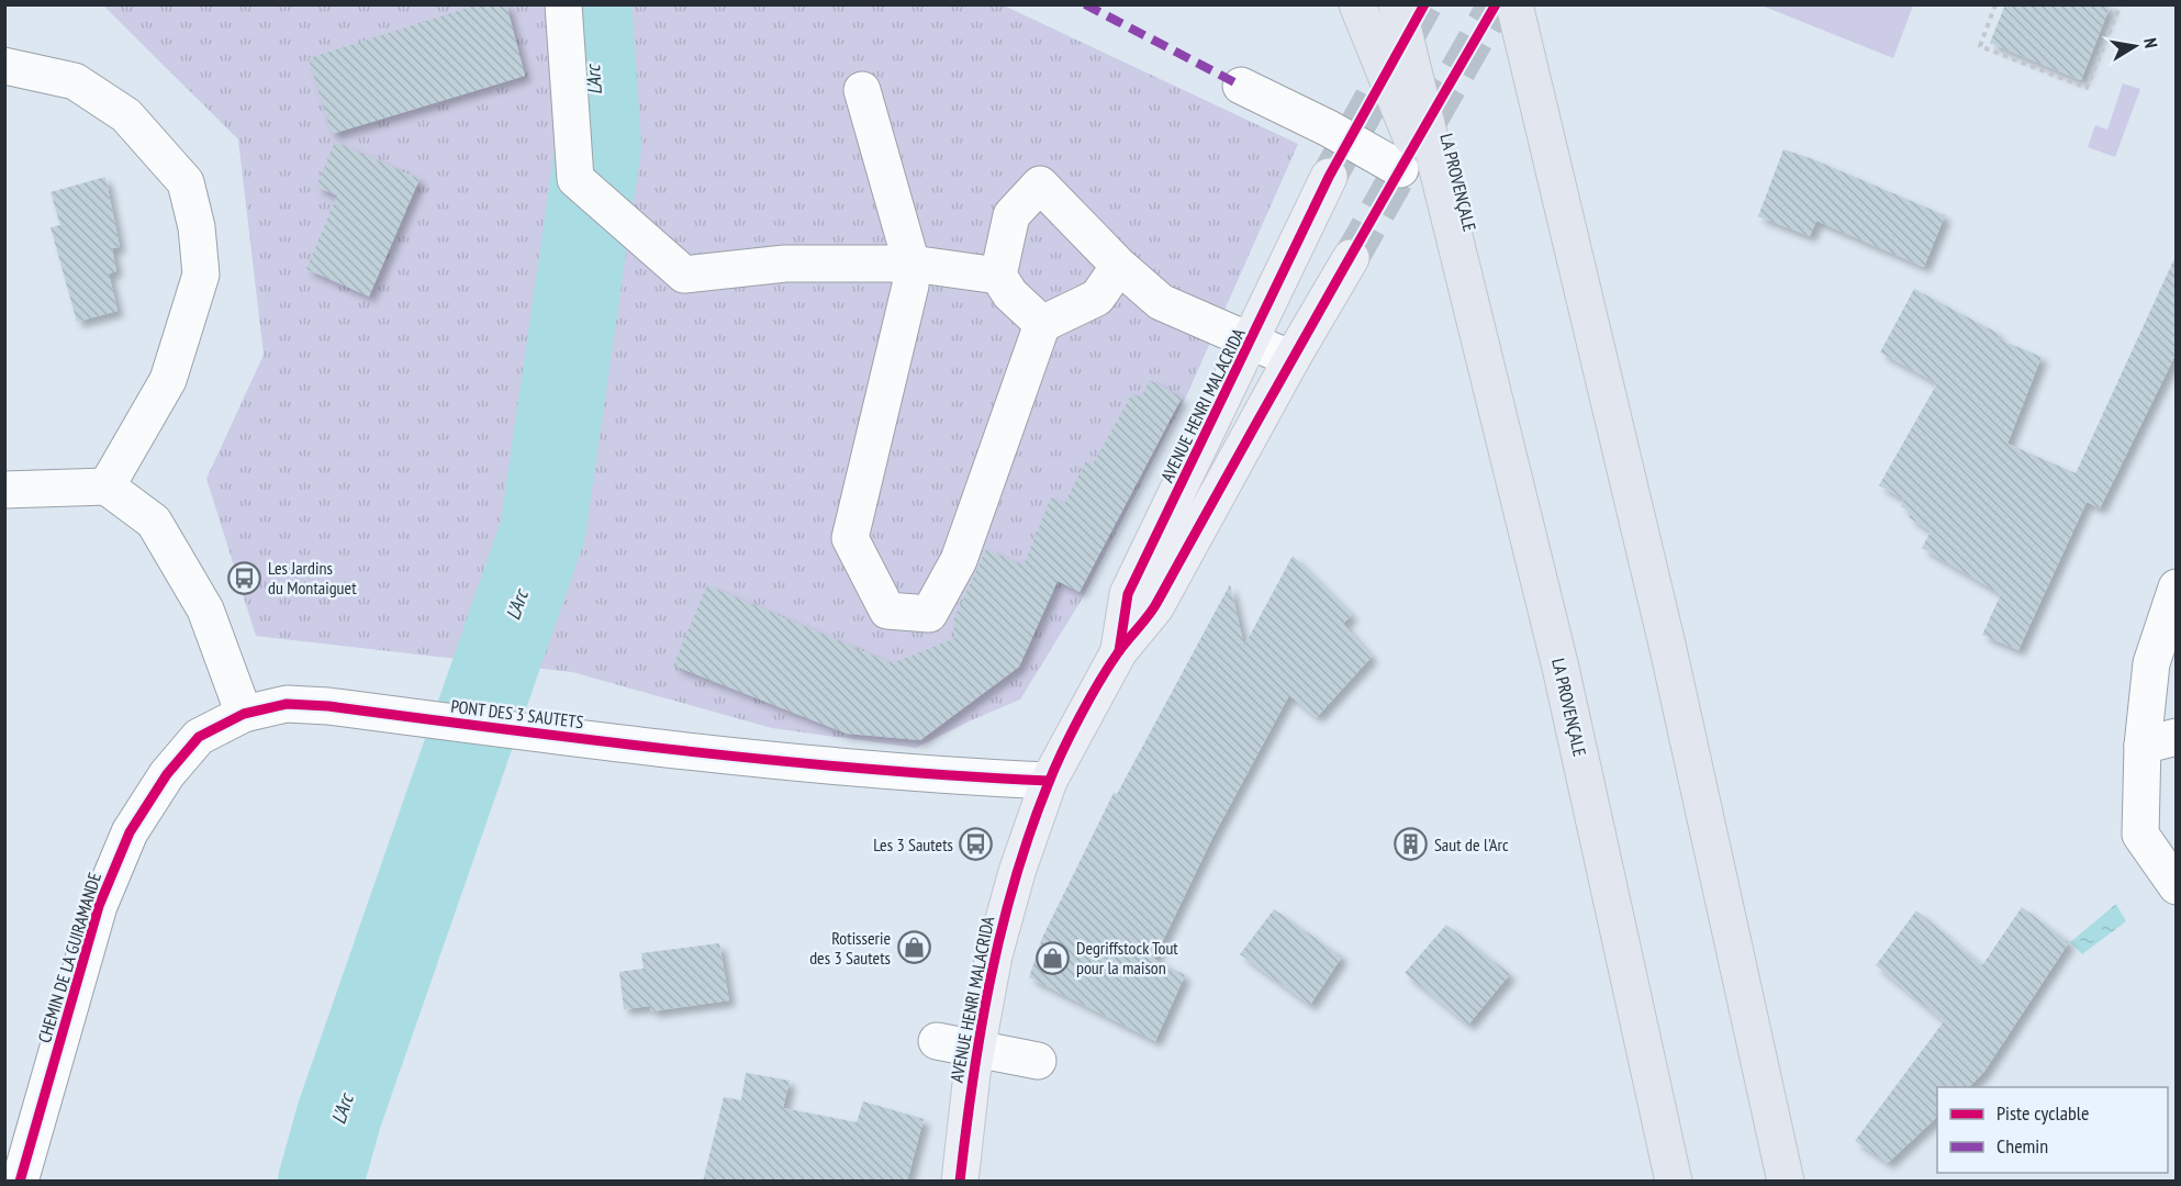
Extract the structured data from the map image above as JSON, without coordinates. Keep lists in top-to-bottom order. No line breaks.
{"streets":{"highway":["LA PROVENÇALE"],"main road":["AVENUE HENRI MALACRIDA"],"street":["PONT DES 3 SAUTETS","CHEMIN DE LA GUIRAMANDE"]},"crossings":[["AVENUE HENRI MALACRIDA","PONT DES 3 SAUTETS"],["PONT DES 3 SAUTETS","CHEMIN DE LA GUIRAMANDE"]],"water":["L'Arc"],"places":{"bus stop":["Les Jardins du Montaiguet","Les 3 Sautets"],"building":["Saut de l'Arc"],"shop":["Rotisserie des 3 Sautets","Degriffstock Tout pour la maison"]},"legend":["Piste cyclable","Chemin"],"north":"right"}
